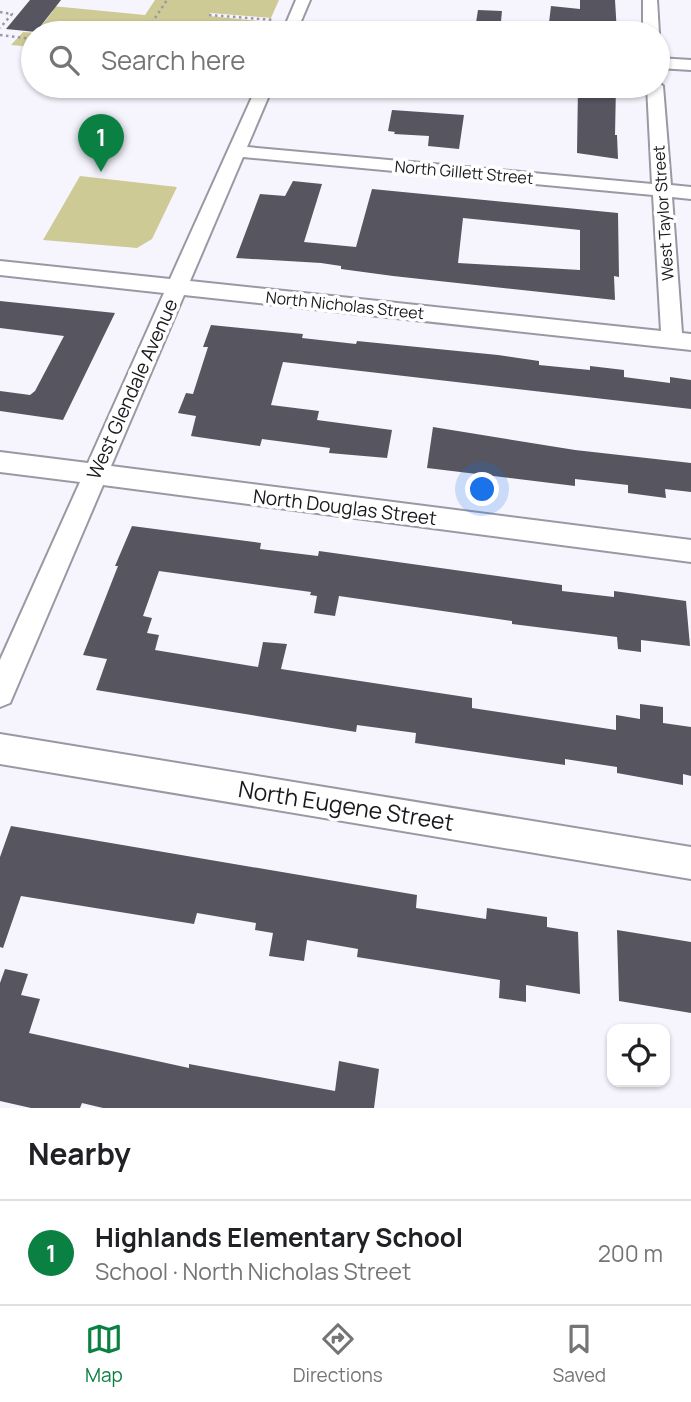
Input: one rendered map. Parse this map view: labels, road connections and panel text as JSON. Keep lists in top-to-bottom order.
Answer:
{
  "streets": {
    "street": [
      "North Gillett Street",
      "West Taylor Street",
      "North Nicholas Street",
      "West Glendale Avenue",
      "North Douglas Street",
      "North Eugene Street"
    ]
  },
  "crossings": [
    ["North Gillett Street", "West Taylor Street"],
    ["North Gillett Street", "West Glendale Avenue"],
    ["West Taylor Street", "North Nicholas Street"],
    ["North Nicholas Street", "West Glendale Avenue"],
    ["West Glendale Avenue", "North Douglas Street"]
  ],
  "page": {
    "search": "Search here",
    "pins": "1",
    "heading": "Nearby",
    "list": [
      {
        "mark": "1",
        "name": "Highlands Elementary School",
        "note": "School · North Nicholas Street",
        "value": "200 m"
      }
    ],
    "nav": ["Map", "Directions", "Saved"]
  }
}
